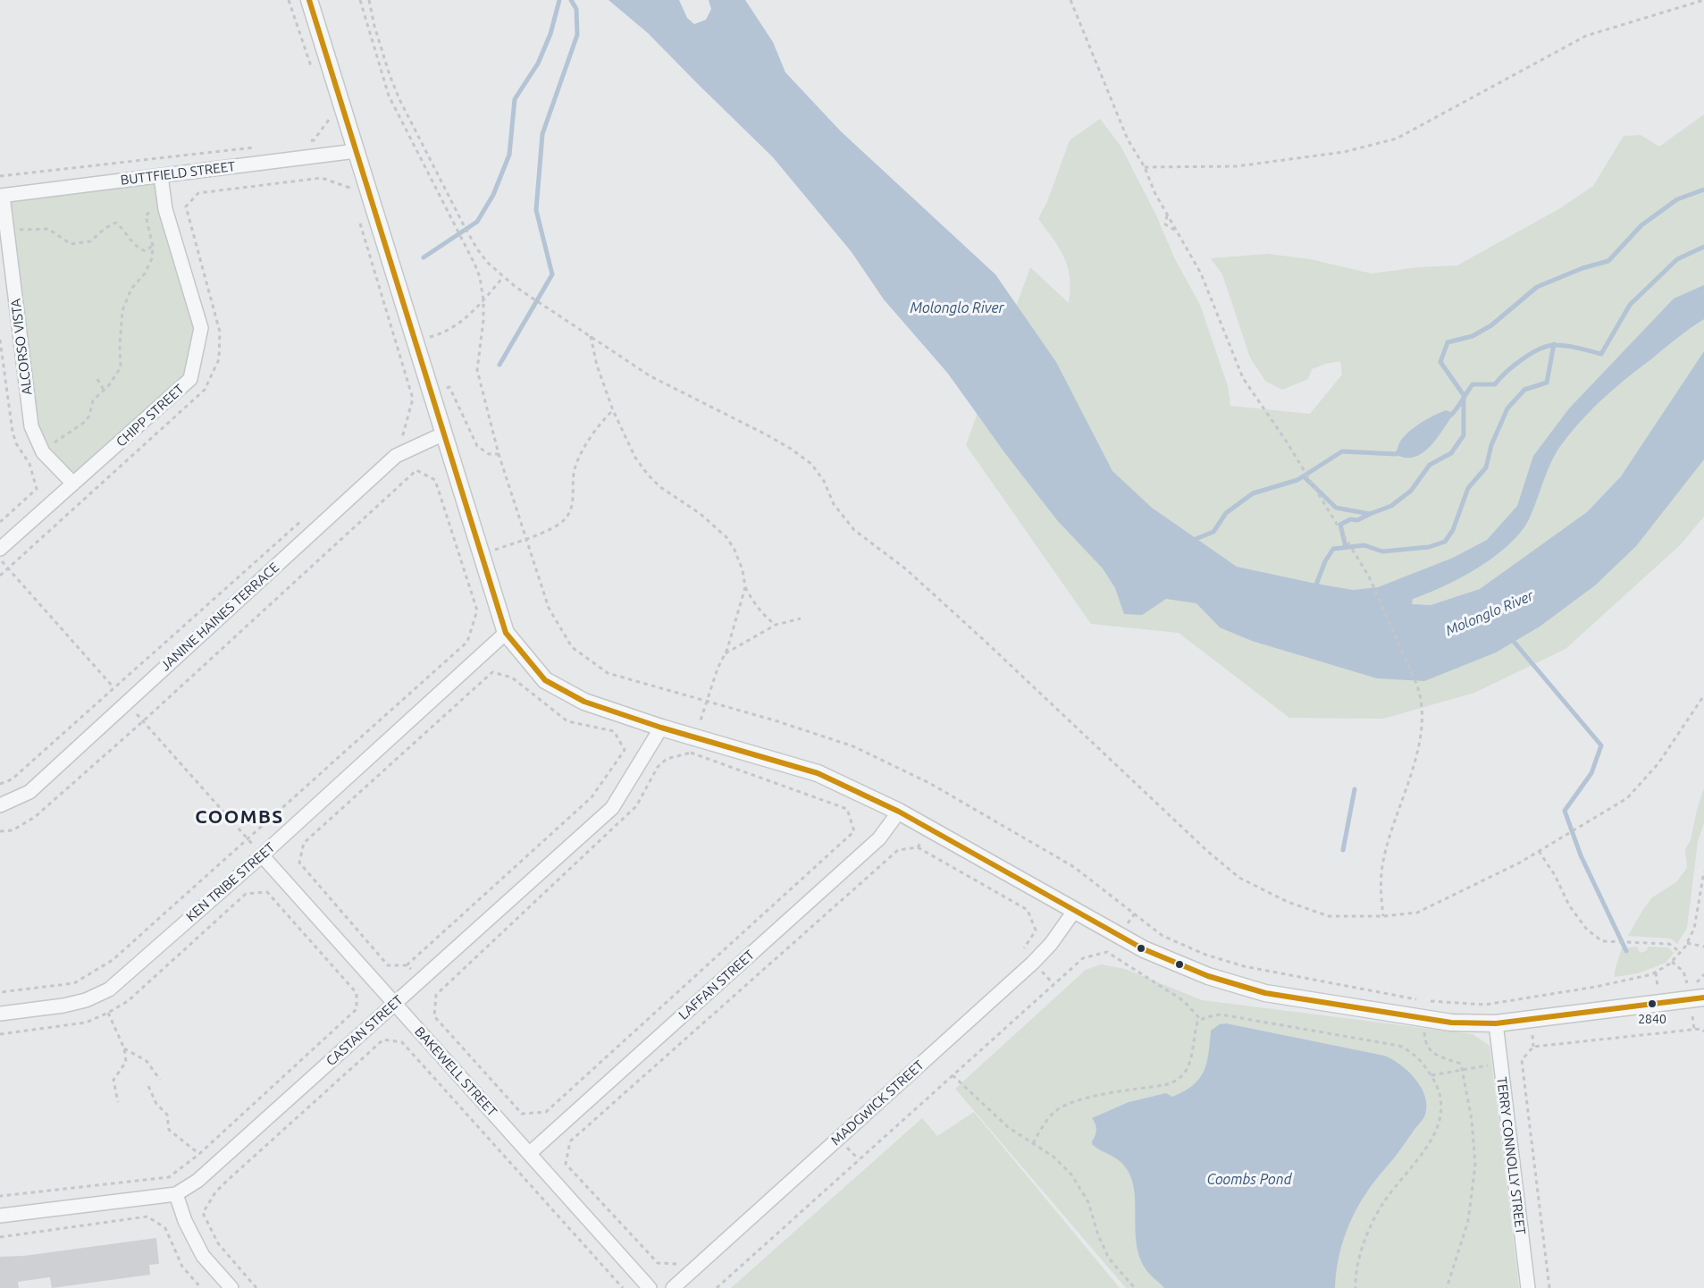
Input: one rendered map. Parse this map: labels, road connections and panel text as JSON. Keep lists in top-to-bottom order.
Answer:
{
  "streets": {
    "street": [
      "BUTTFIELD STREET",
      "ALCORSO VISTA",
      "CHIPP STREET",
      "JANINE HAINES TERRACE",
      "KEN TRIBE STREET",
      "LAFFAN STREET",
      "CASTAN STREET",
      "BAKEWELL STREET",
      "MADGWICK STREET",
      "TERRY CONNOLLY STREET"
    ]
  },
  "crossings": [
    ["BUTTFIELD STREET", "ALCORSO VISTA"],
    ["BUTTFIELD STREET", "CHIPP STREET"],
    ["ALCORSO VISTA", "CHIPP STREET"],
    ["KEN TRIBE STREET", "BAKEWELL STREET"],
    ["LAFFAN STREET", "BAKEWELL STREET"],
    ["CASTAN STREET", "BAKEWELL STREET"]
  ],
  "districts": ["COOMBS"],
  "water": ["Molonglo River", "Coombs Pond"],
  "places": ["2840"]
}
